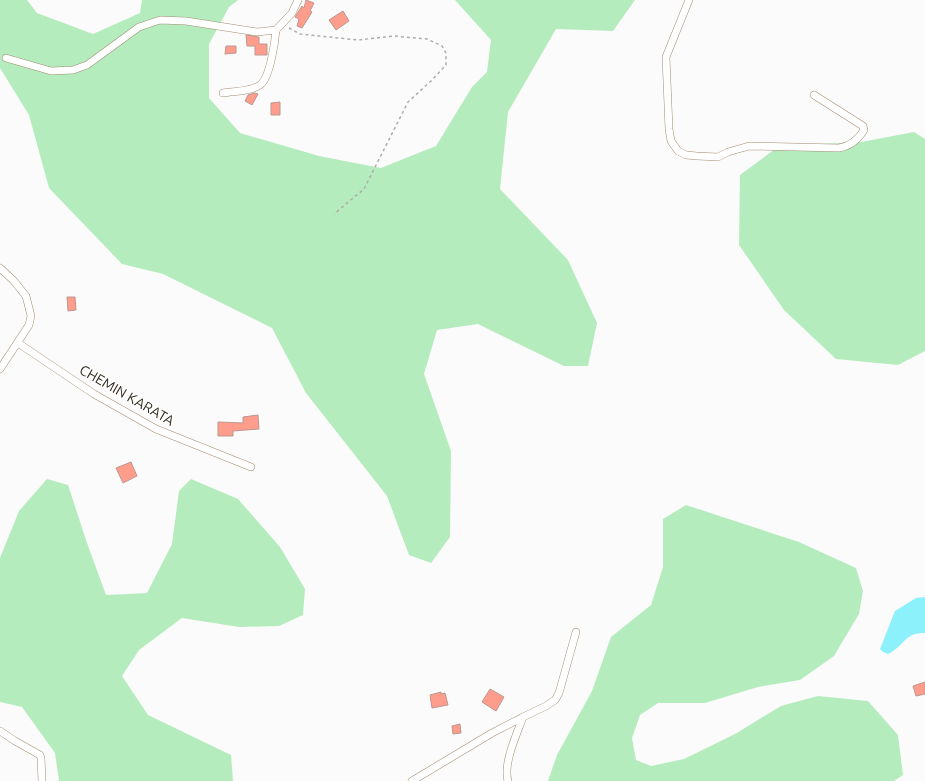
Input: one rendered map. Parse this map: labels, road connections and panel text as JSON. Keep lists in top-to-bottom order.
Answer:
{
  "streets": {
    "street": ["CHEMIN KARATA"]
  }
}
